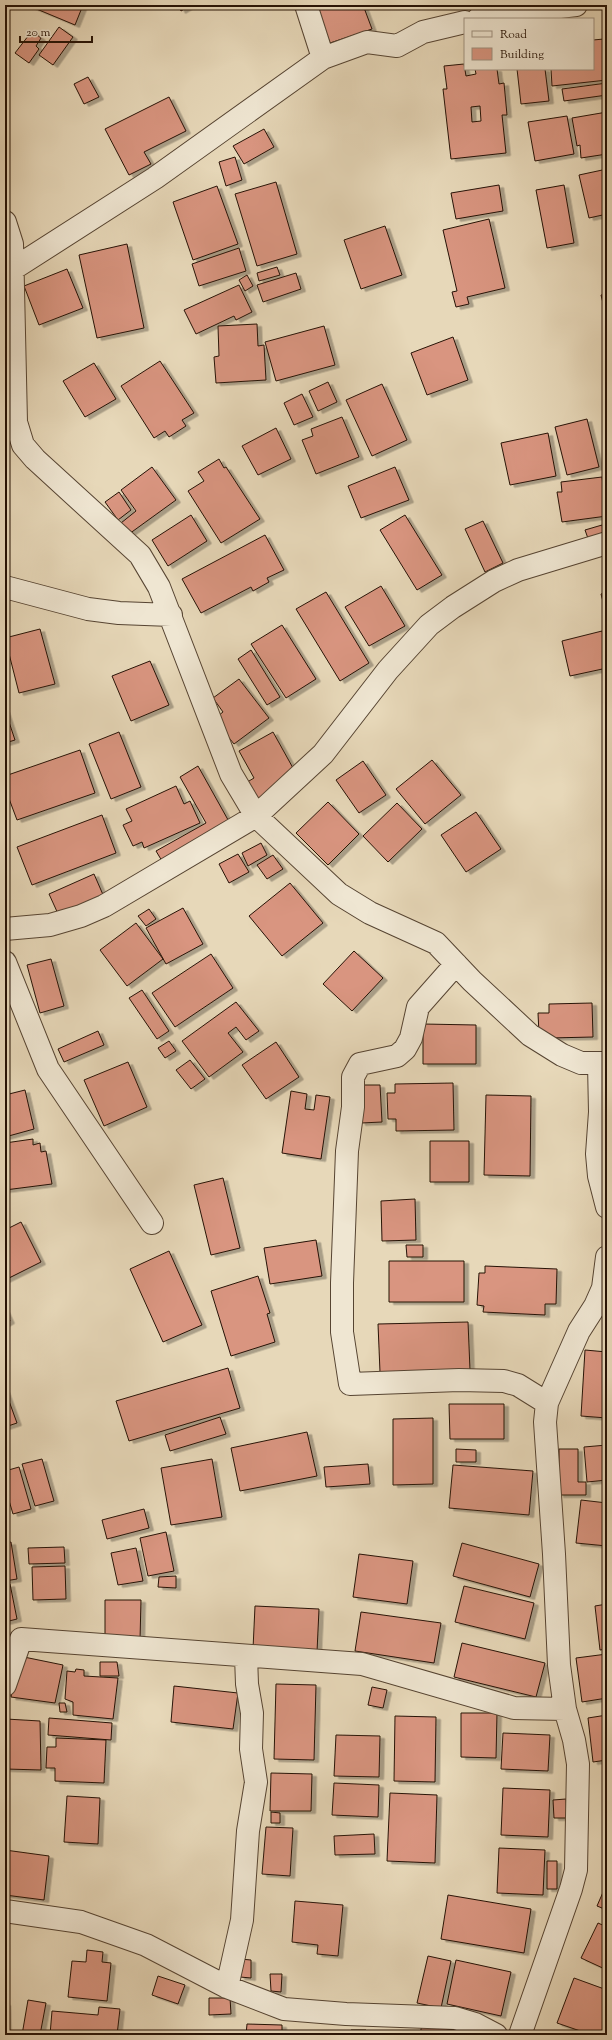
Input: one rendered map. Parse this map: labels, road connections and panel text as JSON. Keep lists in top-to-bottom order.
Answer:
{
  "legend": ["Road", "Building"],
  "scale_bar": "20 m"
}
